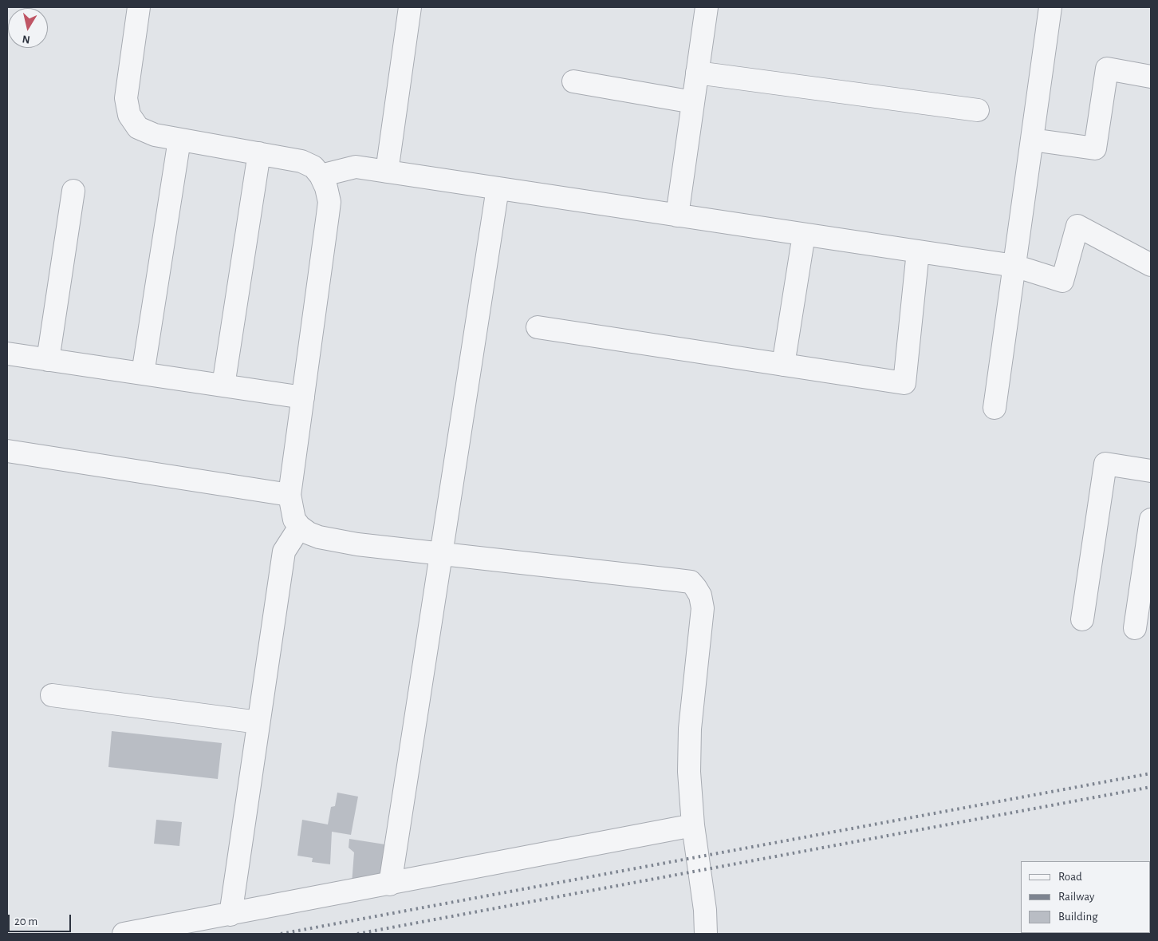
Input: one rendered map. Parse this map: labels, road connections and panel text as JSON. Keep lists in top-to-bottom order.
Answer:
{
  "legend": ["Road", "Railway", "Building"],
  "scale_bar": "20 m",
  "north": "bottom"
}
